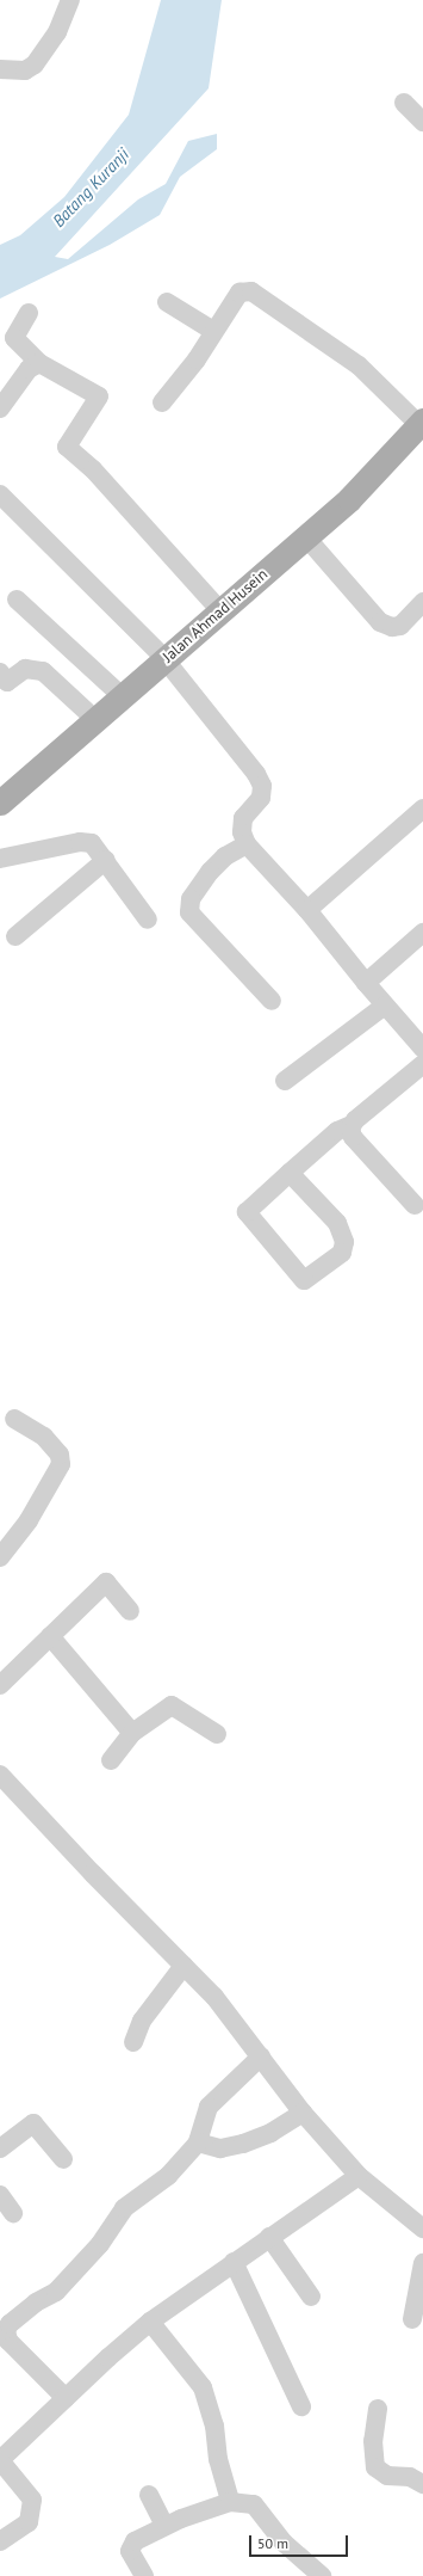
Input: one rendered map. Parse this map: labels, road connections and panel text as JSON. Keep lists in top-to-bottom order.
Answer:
{
  "streets": {
    "main road": ["Jalan Ahmad Husein"]
  },
  "water": ["Batang Kuranji"],
  "scale_bar": "50 m"
}
